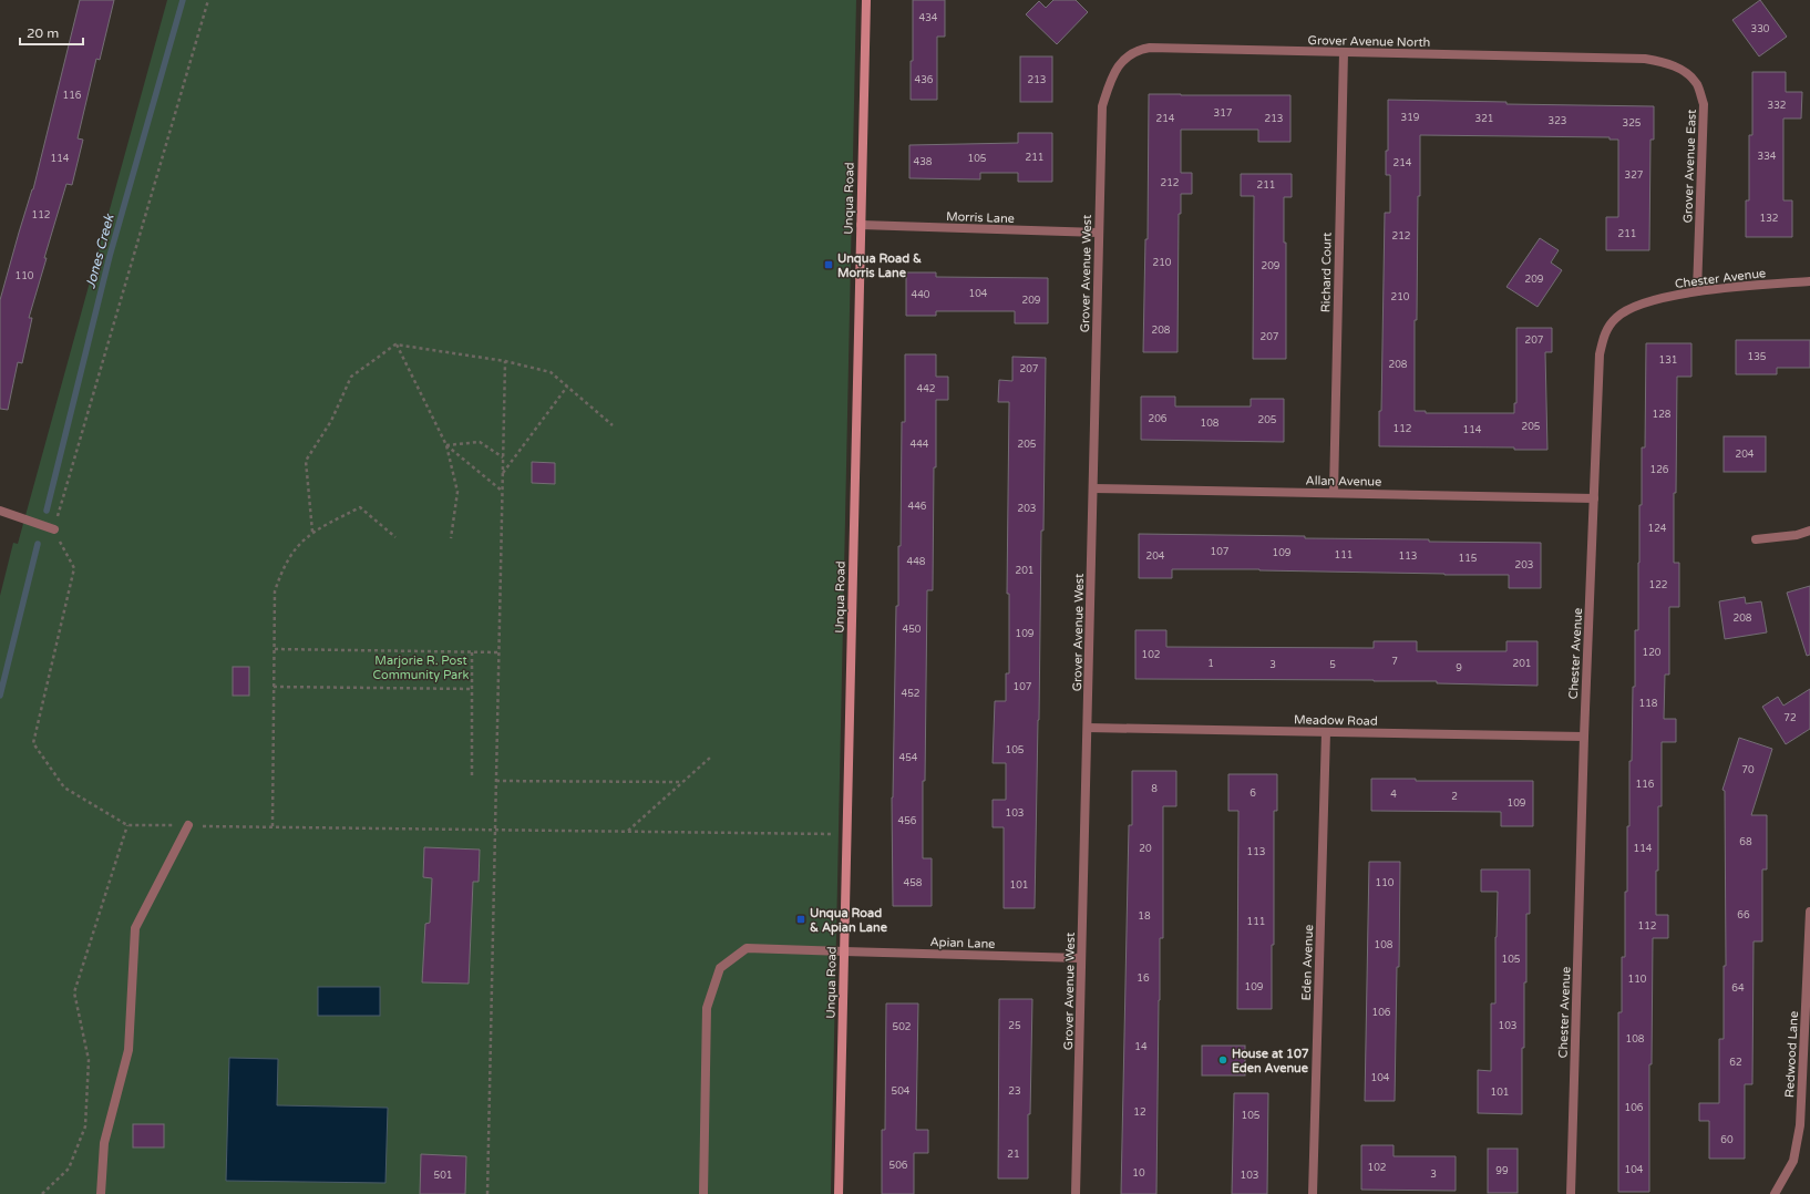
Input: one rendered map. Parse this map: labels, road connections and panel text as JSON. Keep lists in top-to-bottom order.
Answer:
{
  "streets": {
    "street": [
      "Grover Avenue North",
      "Grover Avenue East",
      "Unqua Road",
      "Morris Lane",
      "Richard Court",
      "Grover Avenue West",
      "Chester Avenue",
      "Allan Avenue",
      "Meadow Road",
      "Apian Lane",
      "Eden Avenue",
      "Redwood Lane"
    ]
  },
  "crossings": [
    ["Grover Avenue North", "Grover Avenue East"],
    ["Grover Avenue North", "Richard Court"],
    ["Grover Avenue North", "Grover Avenue West"],
    ["Grover Avenue East", "Chester Avenue"],
    ["Unqua Road", "Morris Lane"],
    ["Unqua Road", "Apian Lane"],
    ["Morris Lane", "Grover Avenue West"],
    ["Richard Court", "Allan Avenue"],
    ["Grover Avenue West", "Allan Avenue"],
    ["Grover Avenue West", "Meadow Road"],
    ["Grover Avenue West", "Apian Lane"],
    ["Chester Avenue", "Allan Avenue"],
    ["Chester Avenue", "Meadow Road"],
    ["Meadow Road", "Eden Avenue"]
  ],
  "water": ["Jones Creek"],
  "parks": ["Marjorie R. Post Community Park"],
  "places": {
    "transit": ["Unqua Road & Morris Lane", "Unqua Road & Apian Lane"],
    "other": ["House at 107 Eden Avenue"]
  },
  "house_numbers": [
    "434",
    "330",
    "436",
    "213",
    "116",
    "332",
    "317",
    "319",
    "214",
    "213",
    "321",
    "323",
    "325",
    "334",
    "211",
    "114",
    "105",
    "438",
    "214",
    "327",
    "212",
    "211",
    "112",
    "132",
    "211",
    "212",
    "210",
    "209",
    "110",
    "209",
    "104",
    "440",
    "210",
    "209",
    "208",
    "207",
    "207",
    "135",
    "131",
    "208",
    "207",
    "442",
    "128",
    "206",
    "205",
    "108",
    "205",
    "112",
    "114",
    "444",
    "205",
    "204",
    "126",
    "446",
    "203",
    "124",
    "107",
    "109",
    "111",
    "204",
    "113",
    "115",
    "448",
    "203",
    "201",
    "122",
    "208",
    "450",
    "109",
    "120",
    "102",
    "7",
    "1",
    "201",
    "3",
    "5",
    "9",
    "107",
    "452",
    "118",
    "72",
    "105",
    "454",
    "70",
    "116",
    "8",
    "6",
    "4",
    "2",
    "109",
    "103",
    "456",
    "68",
    "20",
    "114",
    "113",
    "458",
    "110",
    "101",
    "66",
    "18",
    "111",
    "112",
    "108",
    "105",
    "16",
    "110",
    "109",
    "64",
    "106",
    "25",
    "103",
    "502",
    "108",
    "14",
    "62",
    "104",
    "504",
    "23",
    "101",
    "106",
    "12",
    "105",
    "60",
    "21",
    "506",
    "102",
    "104",
    "99",
    "10",
    "3",
    "501",
    "103"
  ],
  "scale_bar": "20 m"
}
